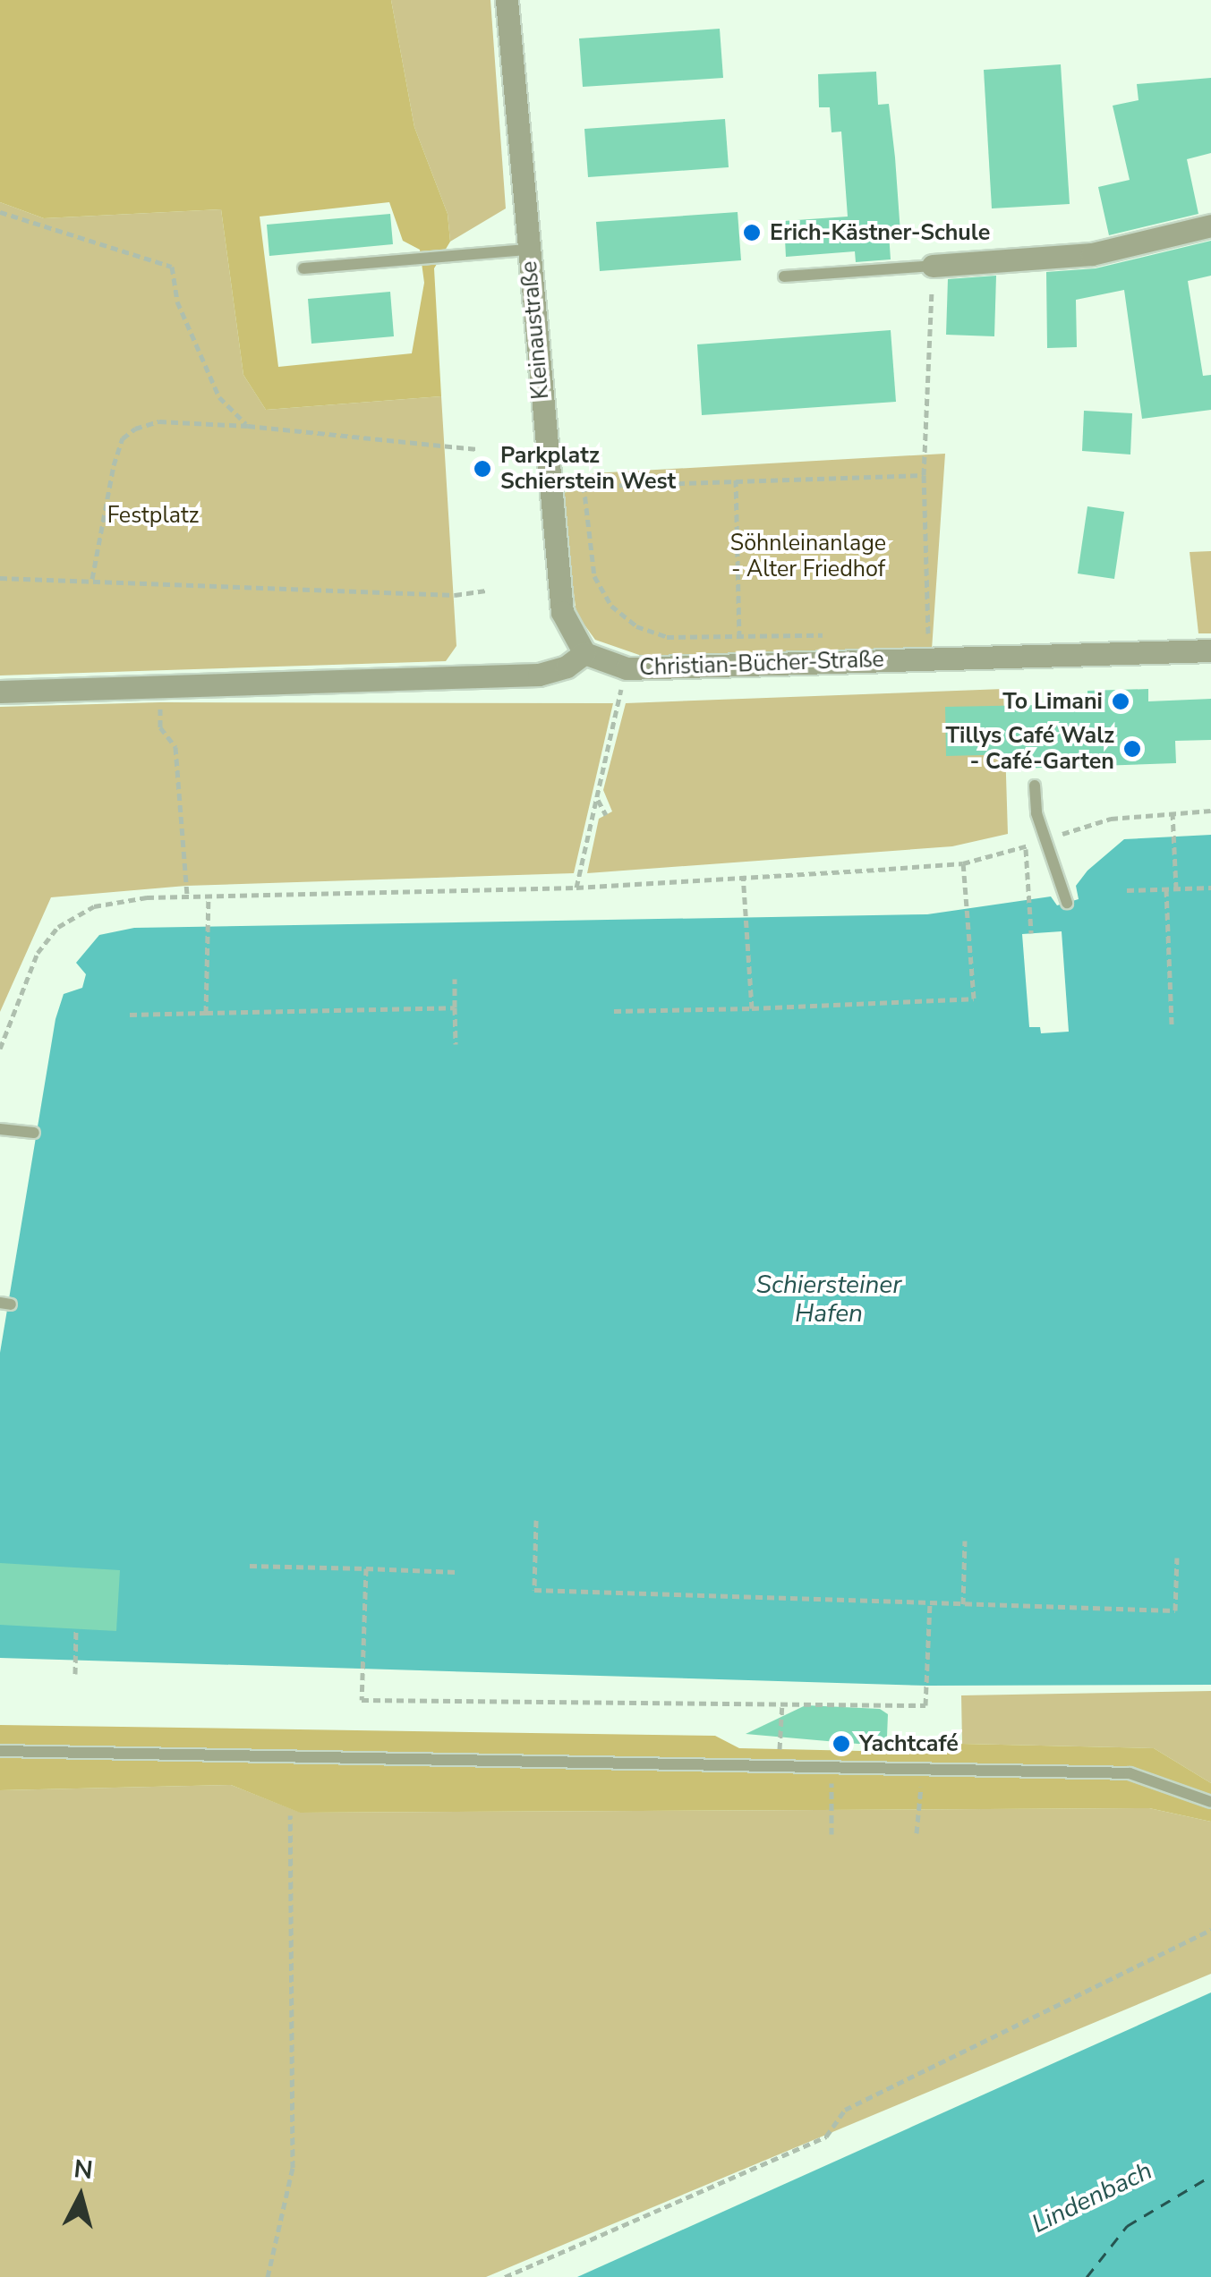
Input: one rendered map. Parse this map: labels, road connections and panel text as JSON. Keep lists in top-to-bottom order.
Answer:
{
  "streets": {
    "street": ["Kleinaustraße", "Christian-Bücher-Straße"]
  },
  "crossings": [
    ["Kleinaustraße", "Christian-Bücher-Straße"]
  ],
  "water": ["Schiersteiner Hafen", "Lindenbach"],
  "parks": ["Festplatz", "Söhnleinanlage - Alter Friedhof"],
  "places": [
    "Erich-Kästner-Schule",
    "Parkplatz Schierstein West",
    "To Limani",
    "Tillys Café Walz - Café-Garten",
    "Yachtcafé"
  ],
  "north": "top"
}
